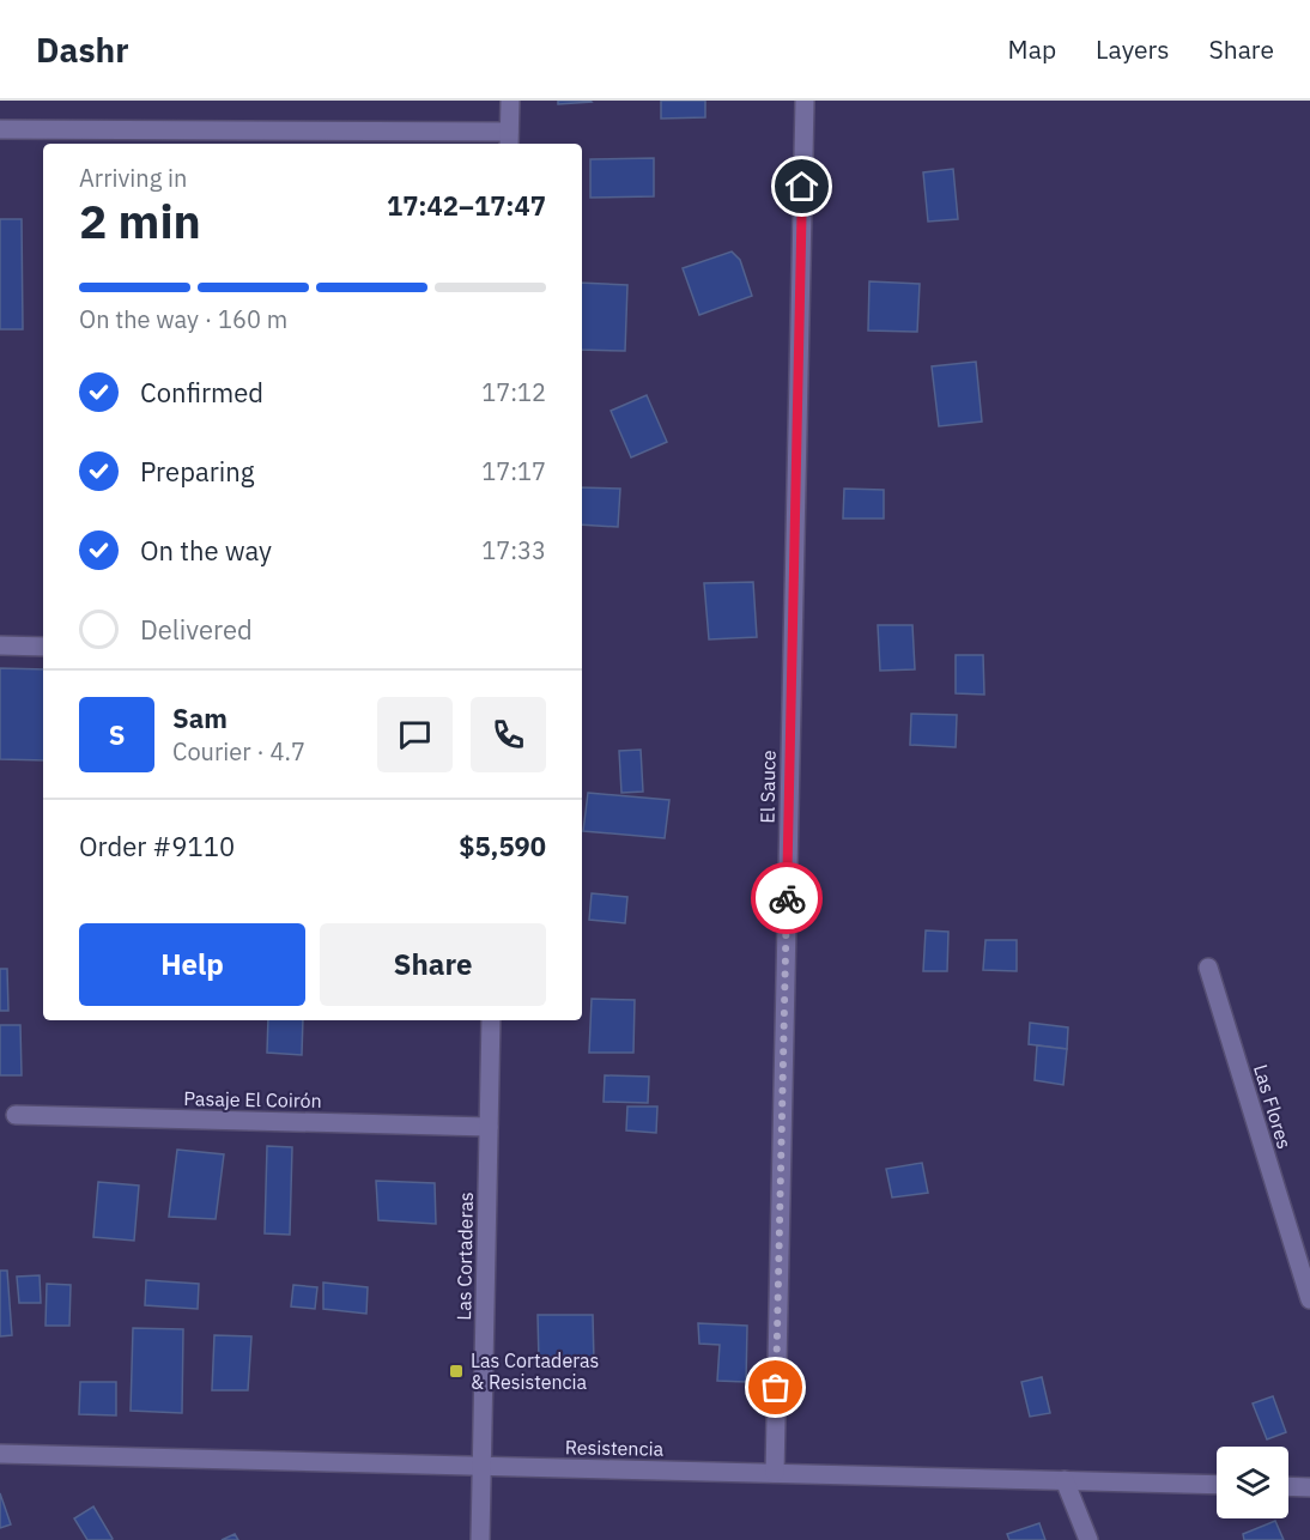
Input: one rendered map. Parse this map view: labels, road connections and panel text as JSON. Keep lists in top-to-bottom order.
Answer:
{
  "streets": {
    "street": [
      "El Sauce",
      "Pasaje El Coirón",
      "Las Flores",
      "Las Cortaderas",
      "Resistencia"
    ]
  },
  "crossings": [
    ["El Sauce", "Resistencia"],
    ["Pasaje El Coirón", "Las Cortaderas"],
    ["Las Cortaderas", "Resistencia"]
  ],
  "places": {
    "transit": ["Las Cortaderas & Resistencia"]
  },
  "page": {
    "header": "Dashr",
    "nav": ["Map", "Layers", "Share"],
    "heading": ["2 min", "Arriving in", "17:42–17:47"],
    "panel": [
      "Sam",
      "Courier · 4.7",
      "Order #9110",
      "$5,590"
    ],
    "bar": "On the way · 160 m",
    "list": [
      ["Confirmed", "17:12"],
      ["Preparing", "17:17"],
      ["On the way", "17:33"],
      "Delivered"
    ],
    "round": "S",
    "buttons": ["Help", "Share"]
  }
}
